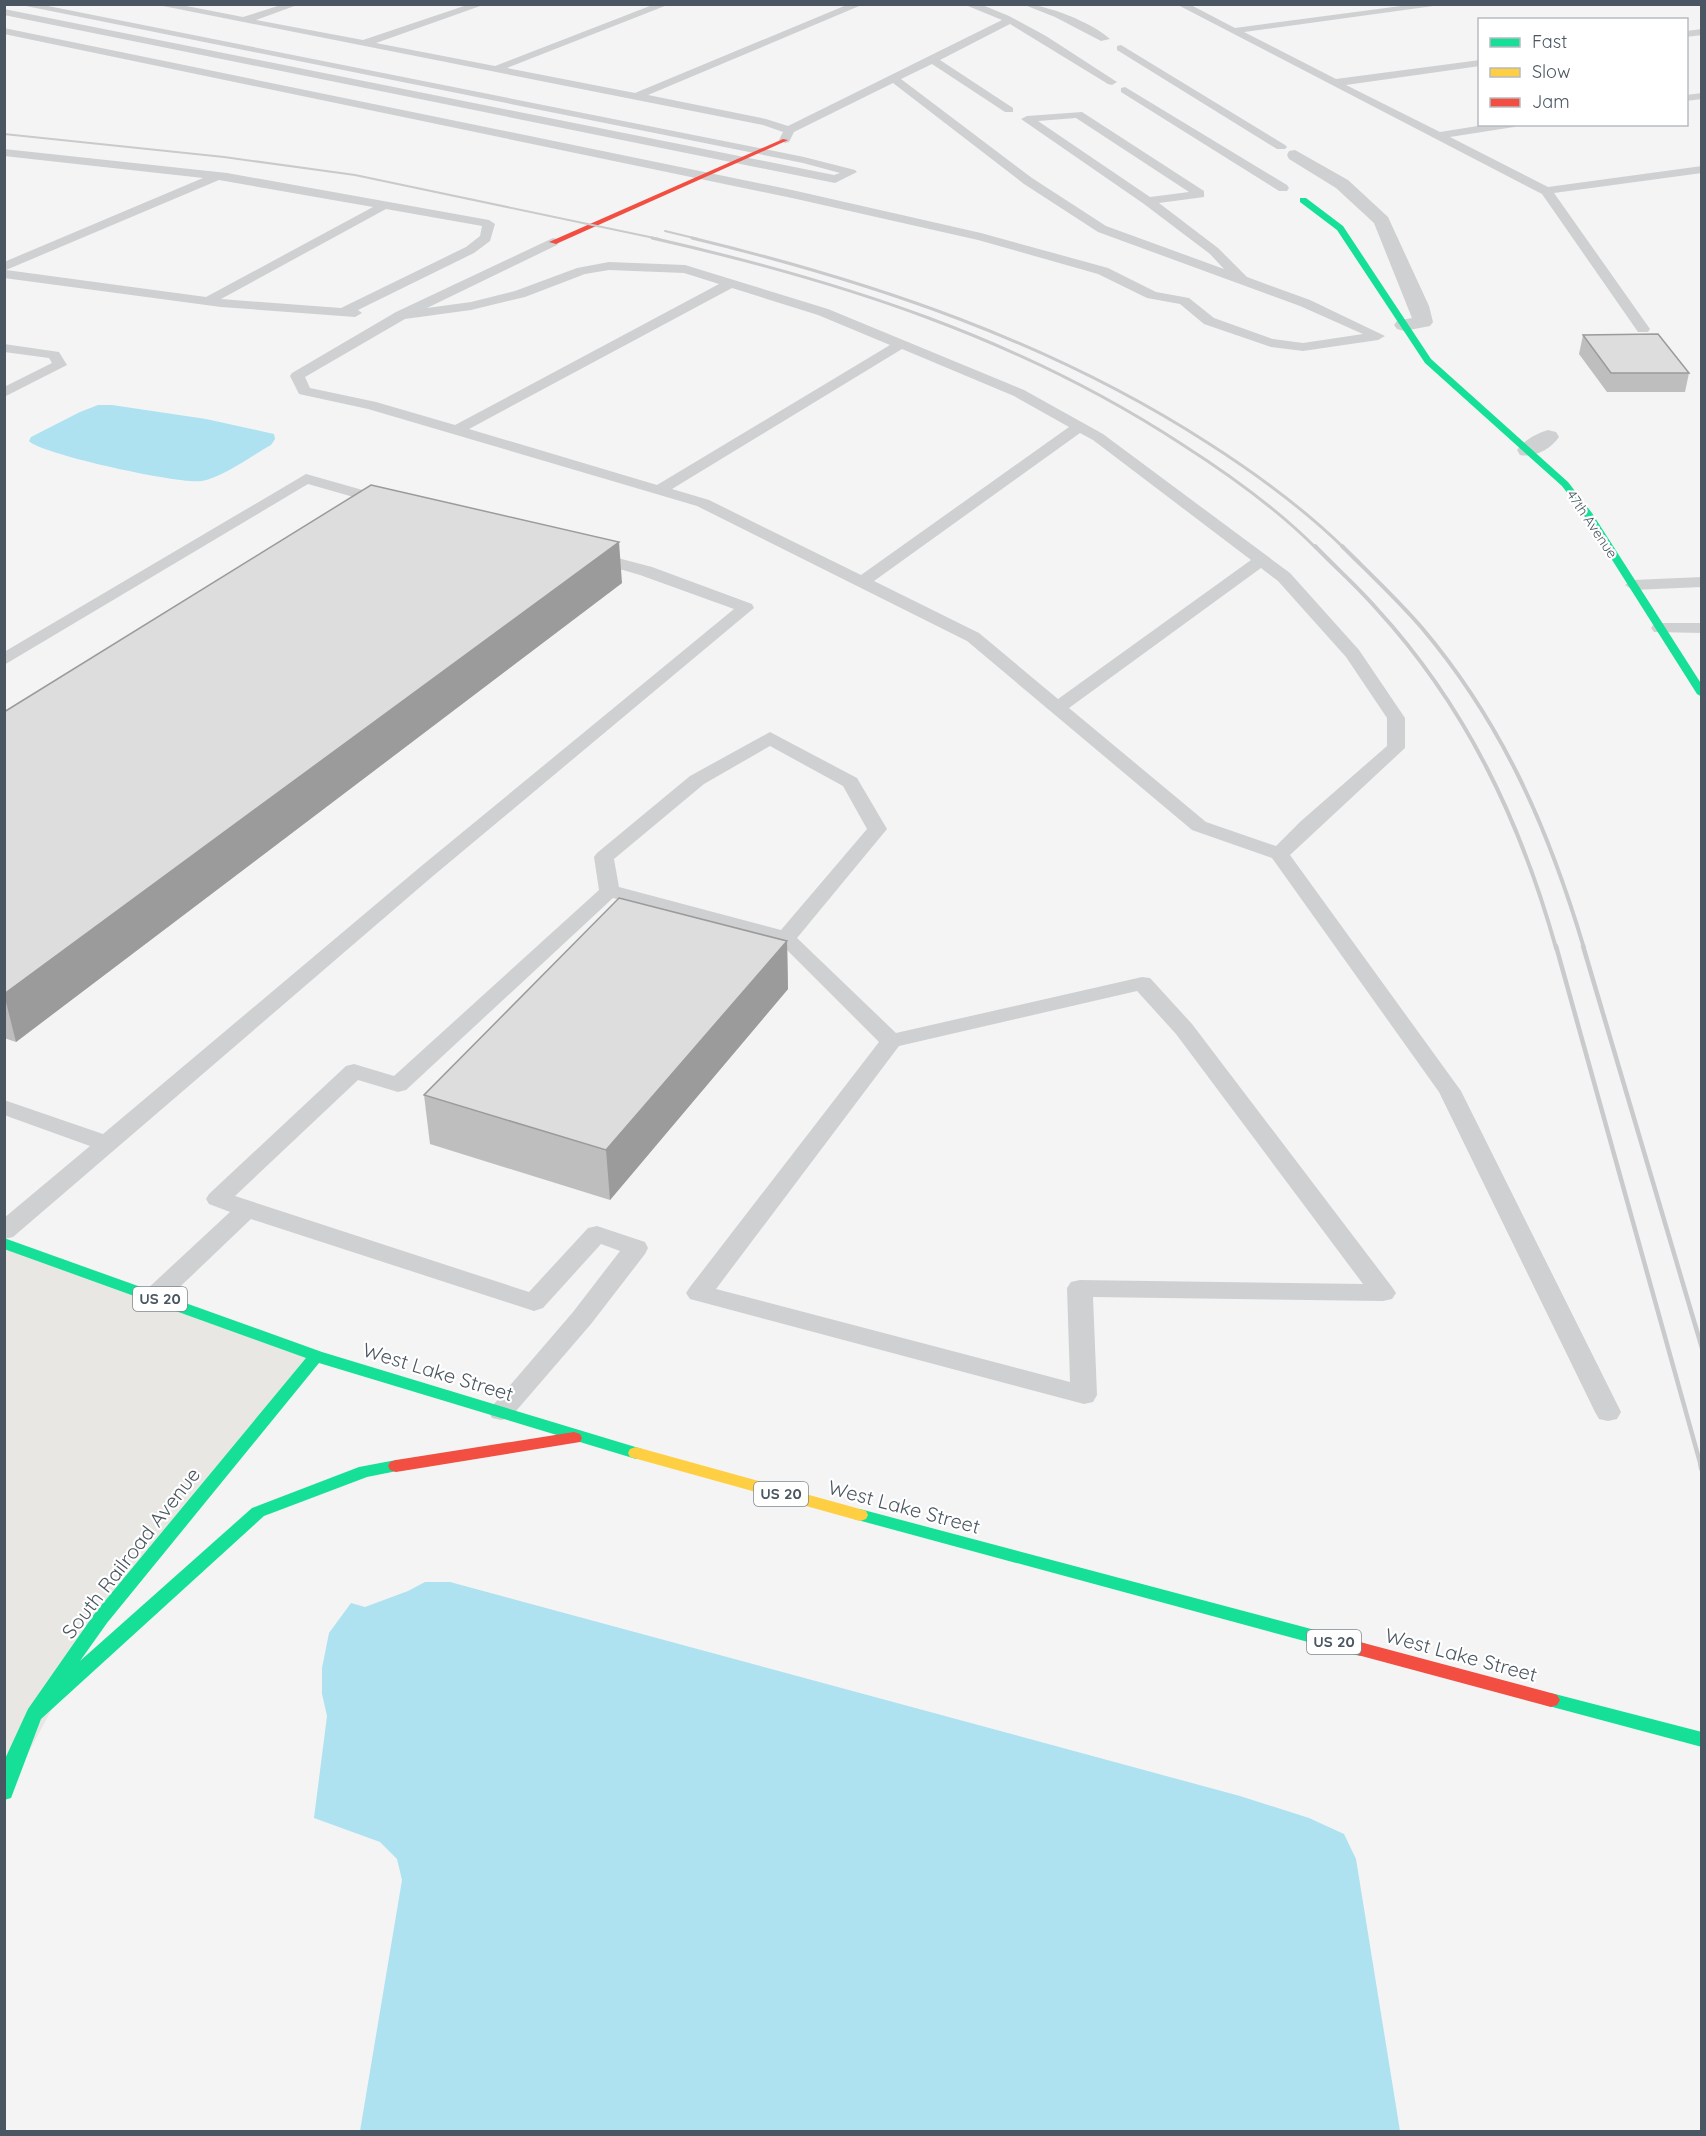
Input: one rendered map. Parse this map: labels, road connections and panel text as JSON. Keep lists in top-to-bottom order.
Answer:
{
  "streets": {
    "street": [
      "47th Avenue",
      "US 20",
      "West Lake Street",
      "South Railroad Avenue"
    ]
  },
  "crossings": [
    ["West Lake Street", "South Railroad Avenue"]
  ],
  "legend": ["Fast", "Slow", "Jam"]
}
